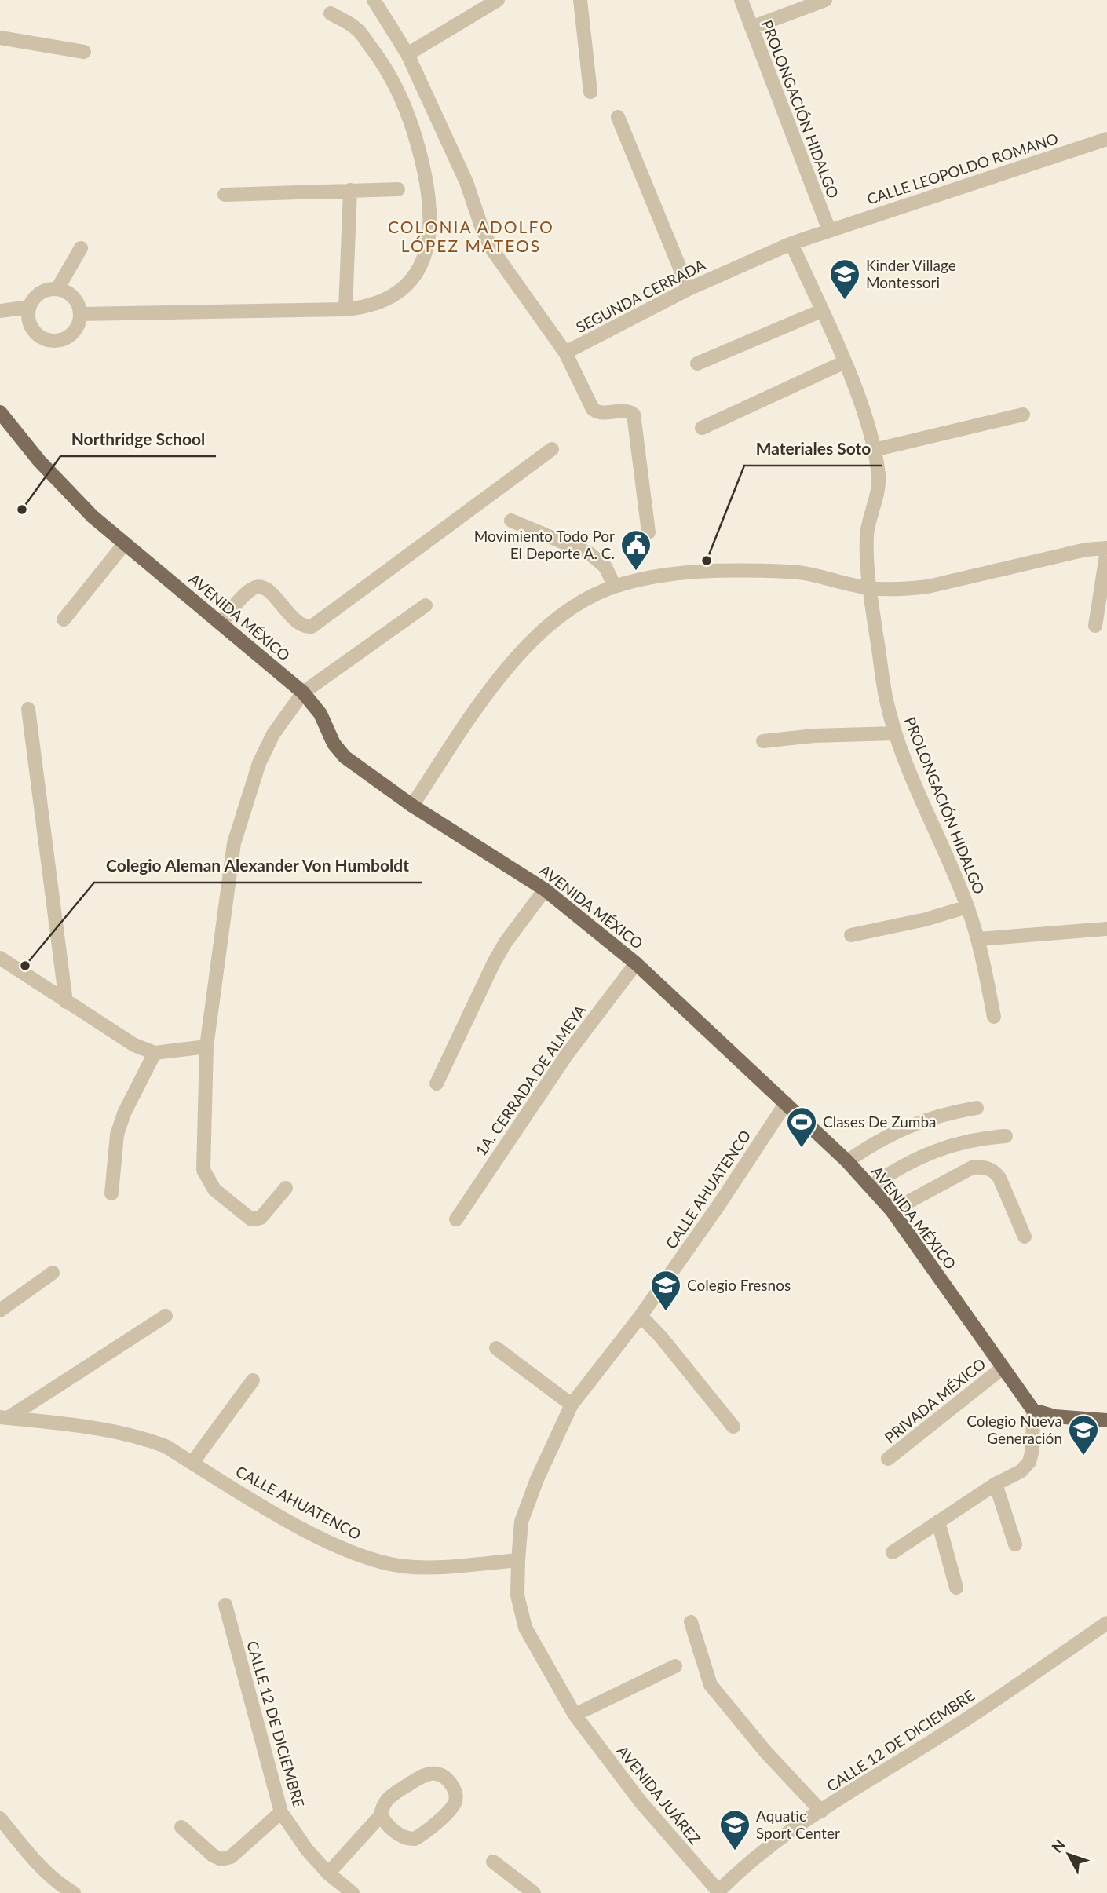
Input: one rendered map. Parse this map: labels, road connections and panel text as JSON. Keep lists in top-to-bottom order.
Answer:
{
  "streets": {
    "main road": ["AVENIDA MÉXICO"],
    "street": [
      "PROLONGACIÓN HIDALGO",
      "CALLE LEOPOLDO ROMANO",
      "SEGUNDA CERRADA",
      "1A. CERRADA DE ALMEYA",
      "CALLE AHUATENCO",
      "PRIVADA MÉXICO",
      "CALLE 12 DE DICIEMBRE",
      "AVENIDA JUÁREZ"
    ]
  },
  "crossings": [
    ["PROLONGACIÓN HIDALGO", "CALLE LEOPOLDO ROMANO"],
    ["PROLONGACIÓN HIDALGO", "SEGUNDA CERRADA"],
    ["CALLE LEOPOLDO ROMANO", "SEGUNDA CERRADA"],
    ["AVENIDA MÉXICO", "1A. CERRADA DE ALMEYA"],
    ["AVENIDA MÉXICO", "CALLE AHUATENCO"],
    ["AVENIDA MÉXICO", "PRIVADA MÉXICO"],
    ["CALLE AHUATENCO", "AVENIDA JUÁREZ"],
    ["CALLE 12 DE DICIEMBRE", "AVENIDA JUÁREZ"]
  ],
  "districts": ["COLONIA ADOLFO LÓPEZ MATEOS"],
  "places": {
    "school or university": [
      "Kinder Village Montessori",
      "Colegio Fresnos",
      "Colegio Nueva Generación",
      "Aquatic Sport Center"
    ],
    "other": ["Northridge School", "Materiales Soto", "Colegio Aleman Alexander Von Humboldt"],
    "public building": ["Movimiento Todo Por El Deporte A. C."],
    "sports": ["Clases De Zumba"]
  },
  "north": "top left"
}
